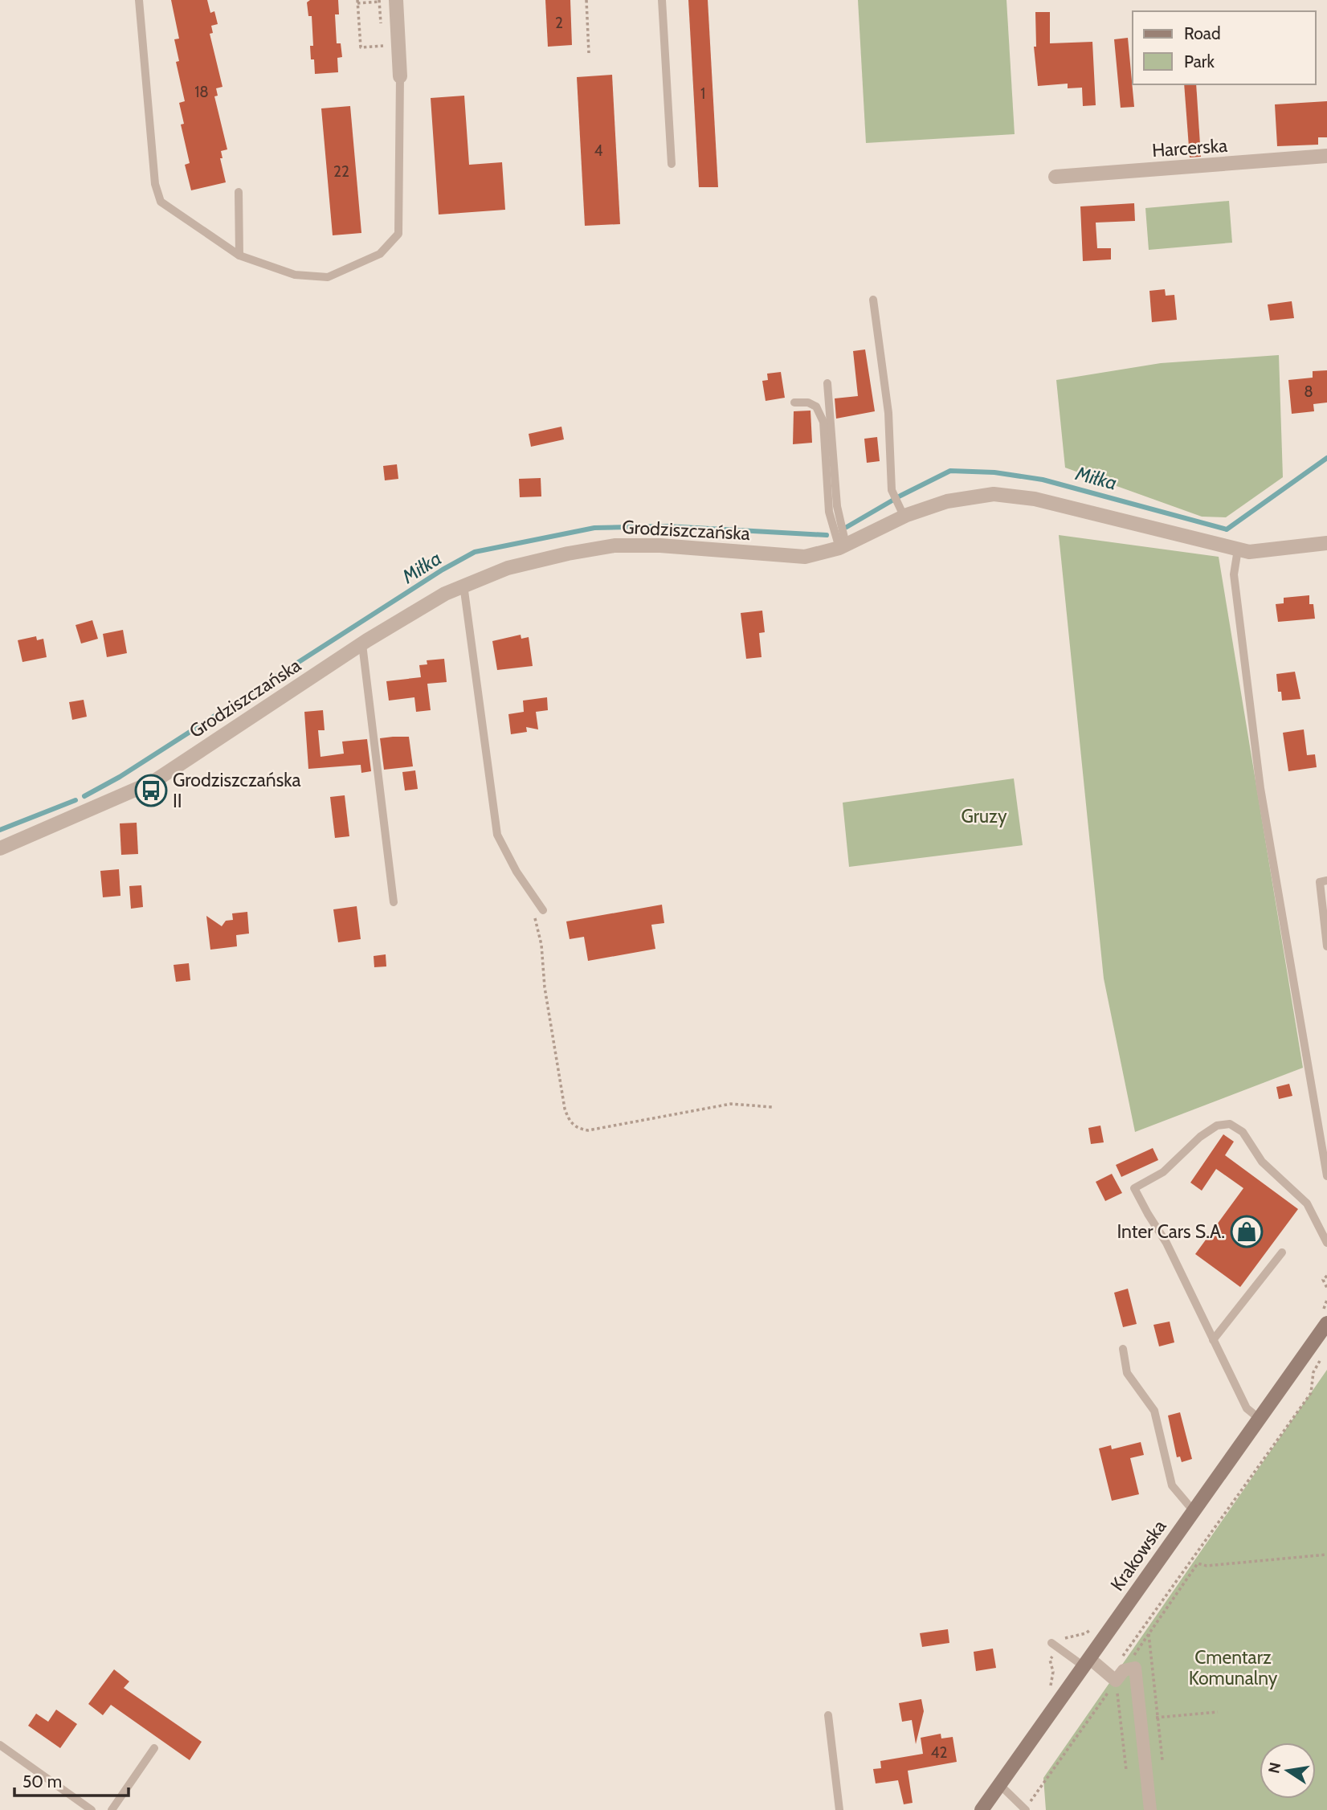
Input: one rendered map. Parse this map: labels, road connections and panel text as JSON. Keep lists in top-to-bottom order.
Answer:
{
  "streets": {
    "main road": ["Krakowska"],
    "street": ["Harcerska", "Grodziszczańska"]
  },
  "water": ["Miłka"],
  "parks": ["Gruzy", "Cmentarz Komunalny"],
  "places": {
    "bus stop": ["Grodziszczańska II"],
    "shop": ["Inter Cars S.A."]
  },
  "house_numbers": [
    "2",
    "18",
    "1",
    "4",
    "22",
    "8",
    "42"
  ],
  "legend": ["Road", "Park"],
  "scale_bar": "50 m",
  "north": "left"
}
